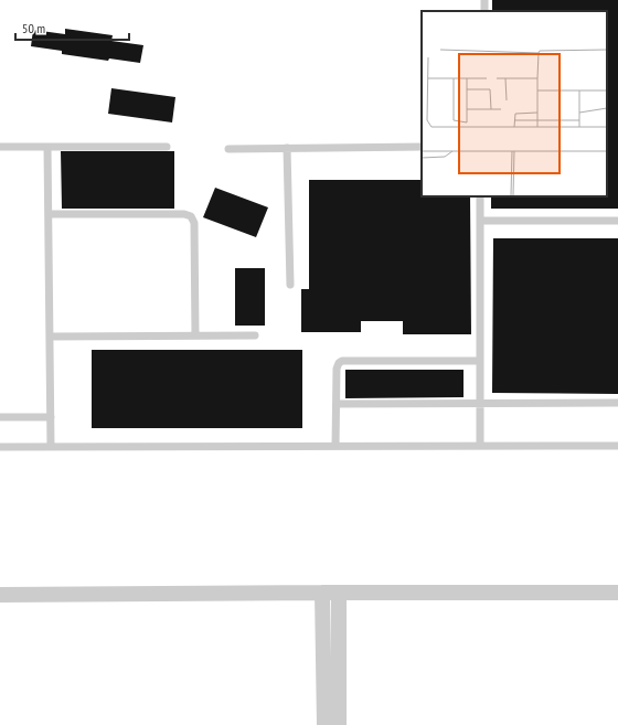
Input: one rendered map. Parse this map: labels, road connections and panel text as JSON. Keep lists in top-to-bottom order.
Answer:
{
  "scale_bar": "50 m"
}
